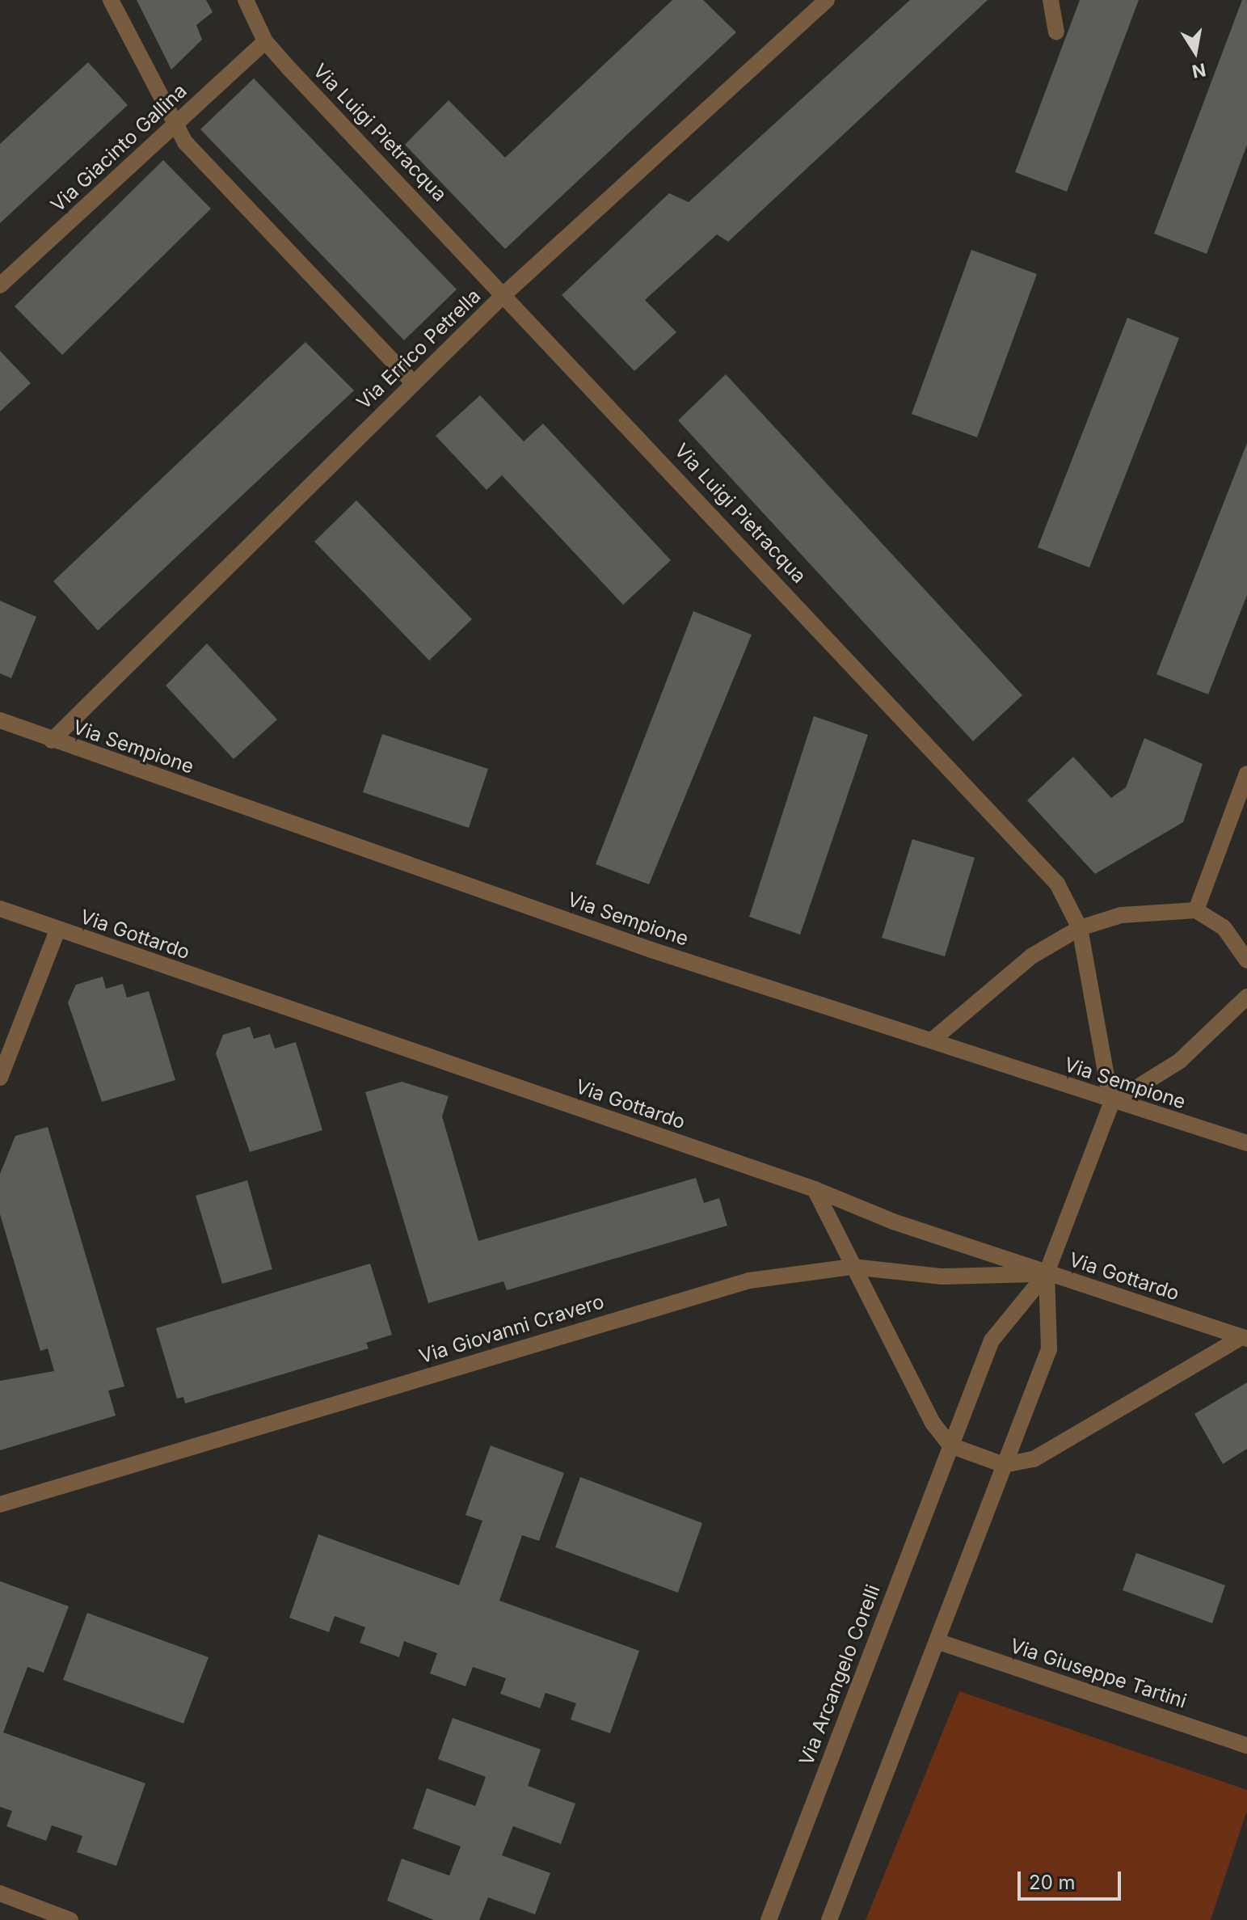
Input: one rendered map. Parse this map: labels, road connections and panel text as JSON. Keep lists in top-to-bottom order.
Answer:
{
  "streets": {
    "street": [
      "Via Luigi Pietracqua",
      "Via Giacinto Gallina",
      "Via Errico Petrella",
      "Via Sempione",
      "Via Gottardo",
      "Via Giovanni Cravero",
      "Via Giuseppe Tartini",
      "Via Arcangelo Corelli"
    ]
  },
  "crossings": [
    ["Via Luigi Pietracqua", "Via Giacinto Gallina"],
    ["Via Luigi Pietracqua", "Via Errico Petrella"],
    ["Via Luigi Pietracqua", "Via Sempione"],
    ["Via Luigi Pietracqua", "Via Arcangelo Corelli"],
    ["Via Errico Petrella", "Via Sempione"],
    ["Via Sempione", "Via Arcangelo Corelli"],
    ["Via Gottardo", "Via Giovanni Cravero"],
    ["Via Gottardo", "Via Arcangelo Corelli"],
    ["Via Giovanni Cravero", "Via Arcangelo Corelli"],
    ["Via Giuseppe Tartini", "Via Arcangelo Corelli"]
  ],
  "scale_bar": "20 m",
  "north": "bottom"
}
